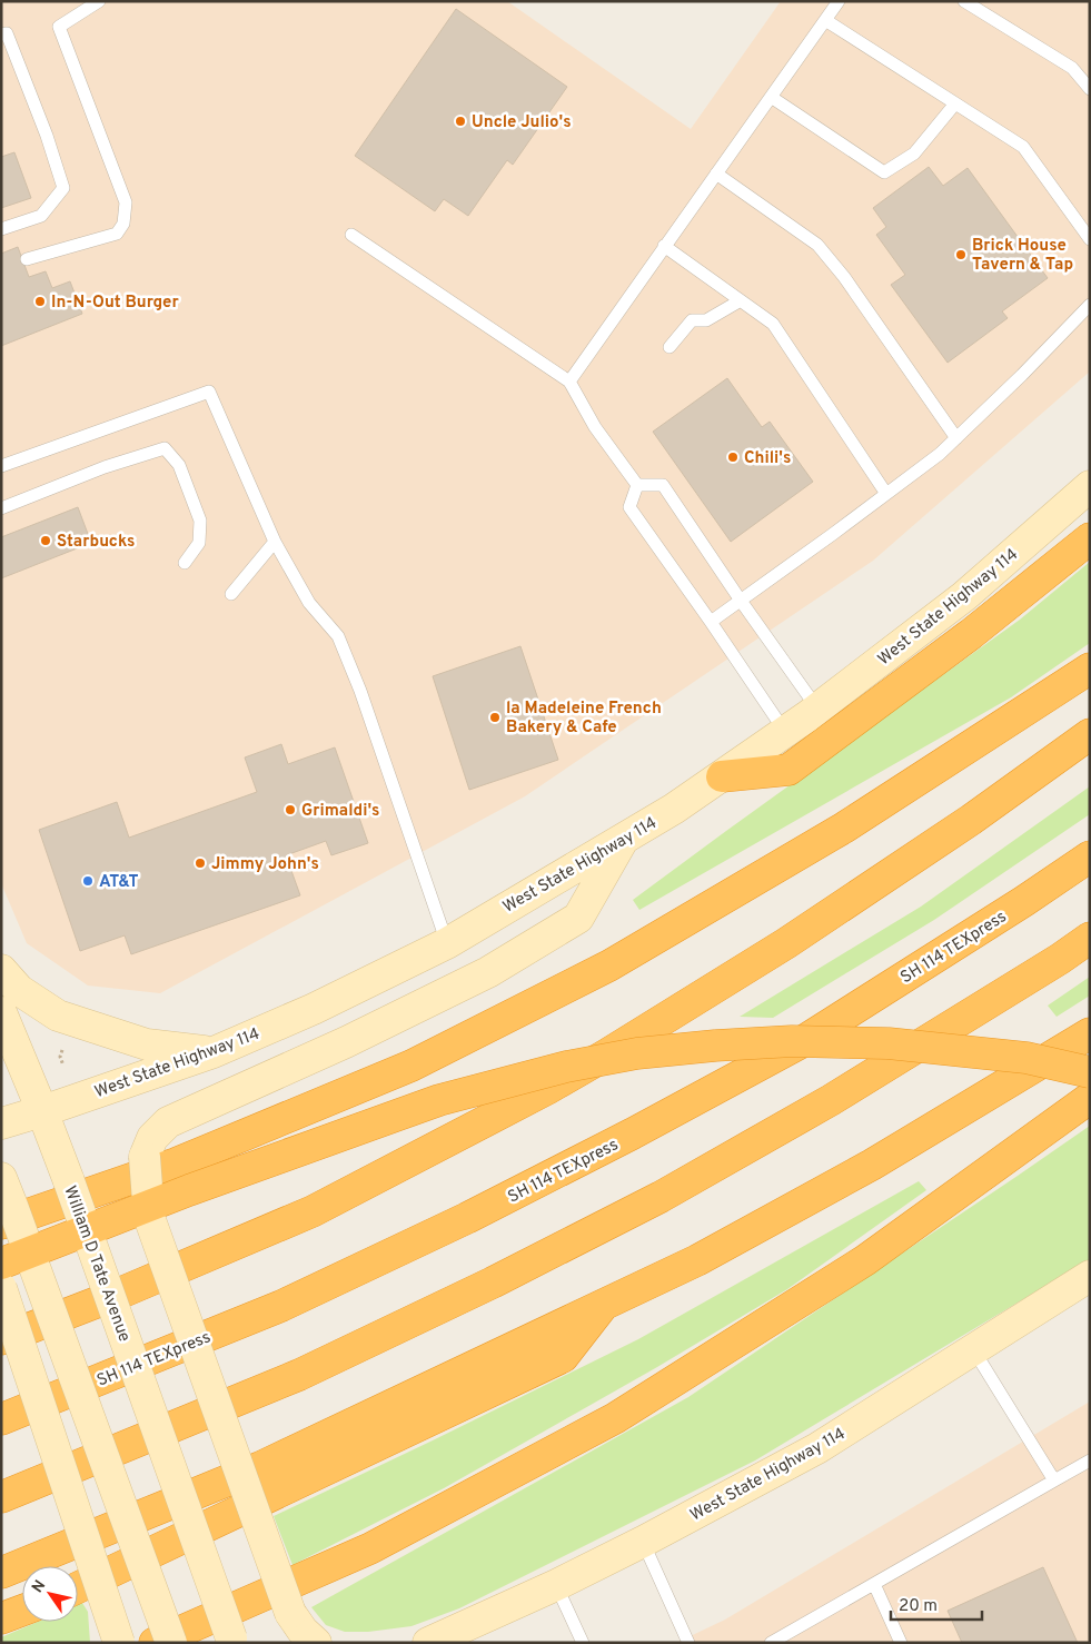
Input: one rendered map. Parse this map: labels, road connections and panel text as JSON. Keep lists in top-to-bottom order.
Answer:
{
  "streets": {
    "highway": ["SH 114 TEXpress"],
    "main road": ["West State Highway 114", "William D Tate Avenue"]
  },
  "crossings": [
    ["West State Highway 114", "William D Tate Avenue"]
  ],
  "places": [
    "Uncle Julio's",
    "Brick House Tavern & Tap",
    "In-N-Out Burger",
    "Chili's",
    "Starbucks",
    "la Madeleine French Bakery & Cafe",
    "Grimaldi's",
    "Jimmy John's",
    "AT&T"
  ],
  "scale_bar": "20 m",
  "north": "top left"
}
